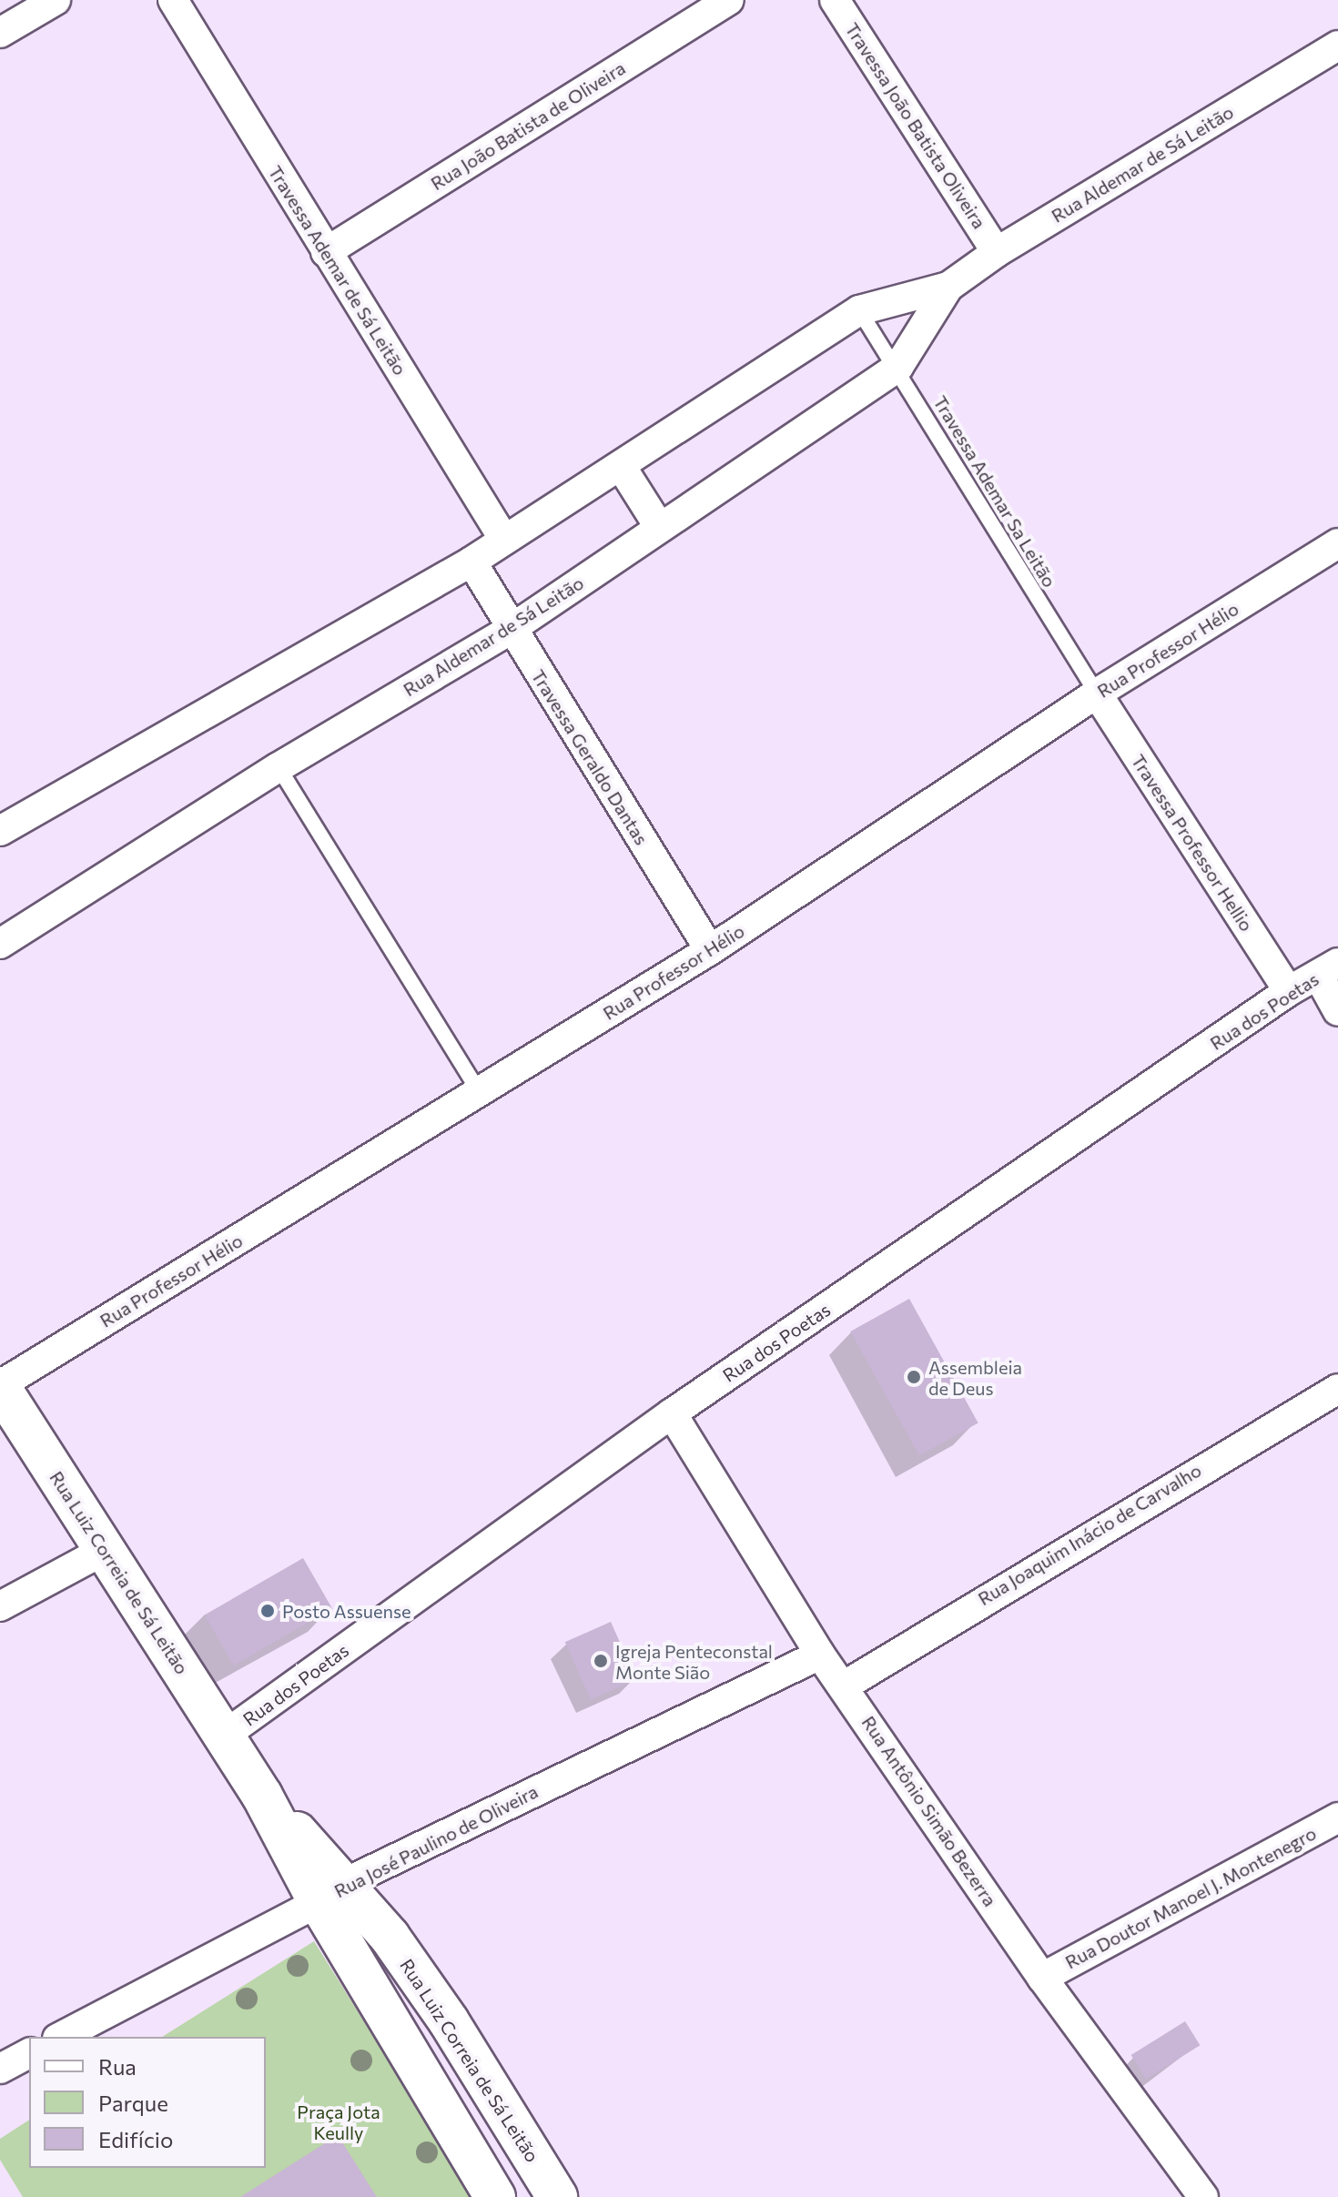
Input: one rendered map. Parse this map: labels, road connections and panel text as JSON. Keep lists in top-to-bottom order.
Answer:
{
  "streets": {
    "main road": ["Rua Luiz Correia de Sá Leitão"],
    "street": [
      "Rua João Batista de Oliveira",
      "Travessa João Batista Oliveira",
      "Rua Aldemar de Sá Leitão",
      "Travessa Ademar de Sá Leitão",
      "Rua Professor Hélio",
      "Travessa Geraldo Dantas",
      "Travessa Professor Hellio",
      "Rua dos Poetas",
      "Rua Joaquim Inácio de Carvalho",
      "Rua Antônio Simão Bezerra",
      "Rua José Paulino de Oliveira",
      "Rua Doutor Manoel J. Montenegro"
    ],
    "lane": ["Travessa Ademar Sa Leitão"]
  },
  "crossings": [
    ["Rua João Batista de Oliveira", "Travessa Ademar de Sá Leitão"],
    ["Travessa João Batista Oliveira", "Rua Aldemar de Sá Leitão"],
    ["Rua Aldemar de Sá Leitão", "Travessa Ademar de Sá Leitão"],
    ["Rua Aldemar de Sá Leitão", "Travessa Ademar Sa Leitão"],
    ["Rua Aldemar de Sá Leitão", "Travessa Geraldo Dantas"],
    ["Travessa Ademar Sa Leitão", "Rua Professor Hélio"],
    ["Travessa Ademar Sa Leitão", "Travessa Professor Hellio"],
    ["Rua Professor Hélio", "Travessa Geraldo Dantas"],
    ["Rua Professor Hélio", "Travessa Professor Hellio"],
    ["Rua Professor Hélio", "Rua Luiz Correia de Sá Leitão"],
    ["Travessa Professor Hellio", "Rua dos Poetas"],
    ["Rua dos Poetas", "Rua Luiz Correia de Sá Leitão"],
    ["Rua dos Poetas", "Rua Antônio Simão Bezerra"],
    ["Rua Joaquim Inácio de Carvalho", "Rua Antônio Simão Bezerra"],
    ["Rua Luiz Correia de Sá Leitão", "Rua José Paulino de Oliveira"],
    ["Rua Antônio Simão Bezerra", "Rua José Paulino de Oliveira"],
    ["Rua Antônio Simão Bezerra", "Rua Doutor Manoel J. Montenegro"]
  ],
  "parks": ["Praça Jota Keully"],
  "places": ["Assembleia de Deus", "Posto Assuense", "Igreja Penteconstal Monte Sião"],
  "legend": ["Rua", "Parque", "Edifício"]
}
